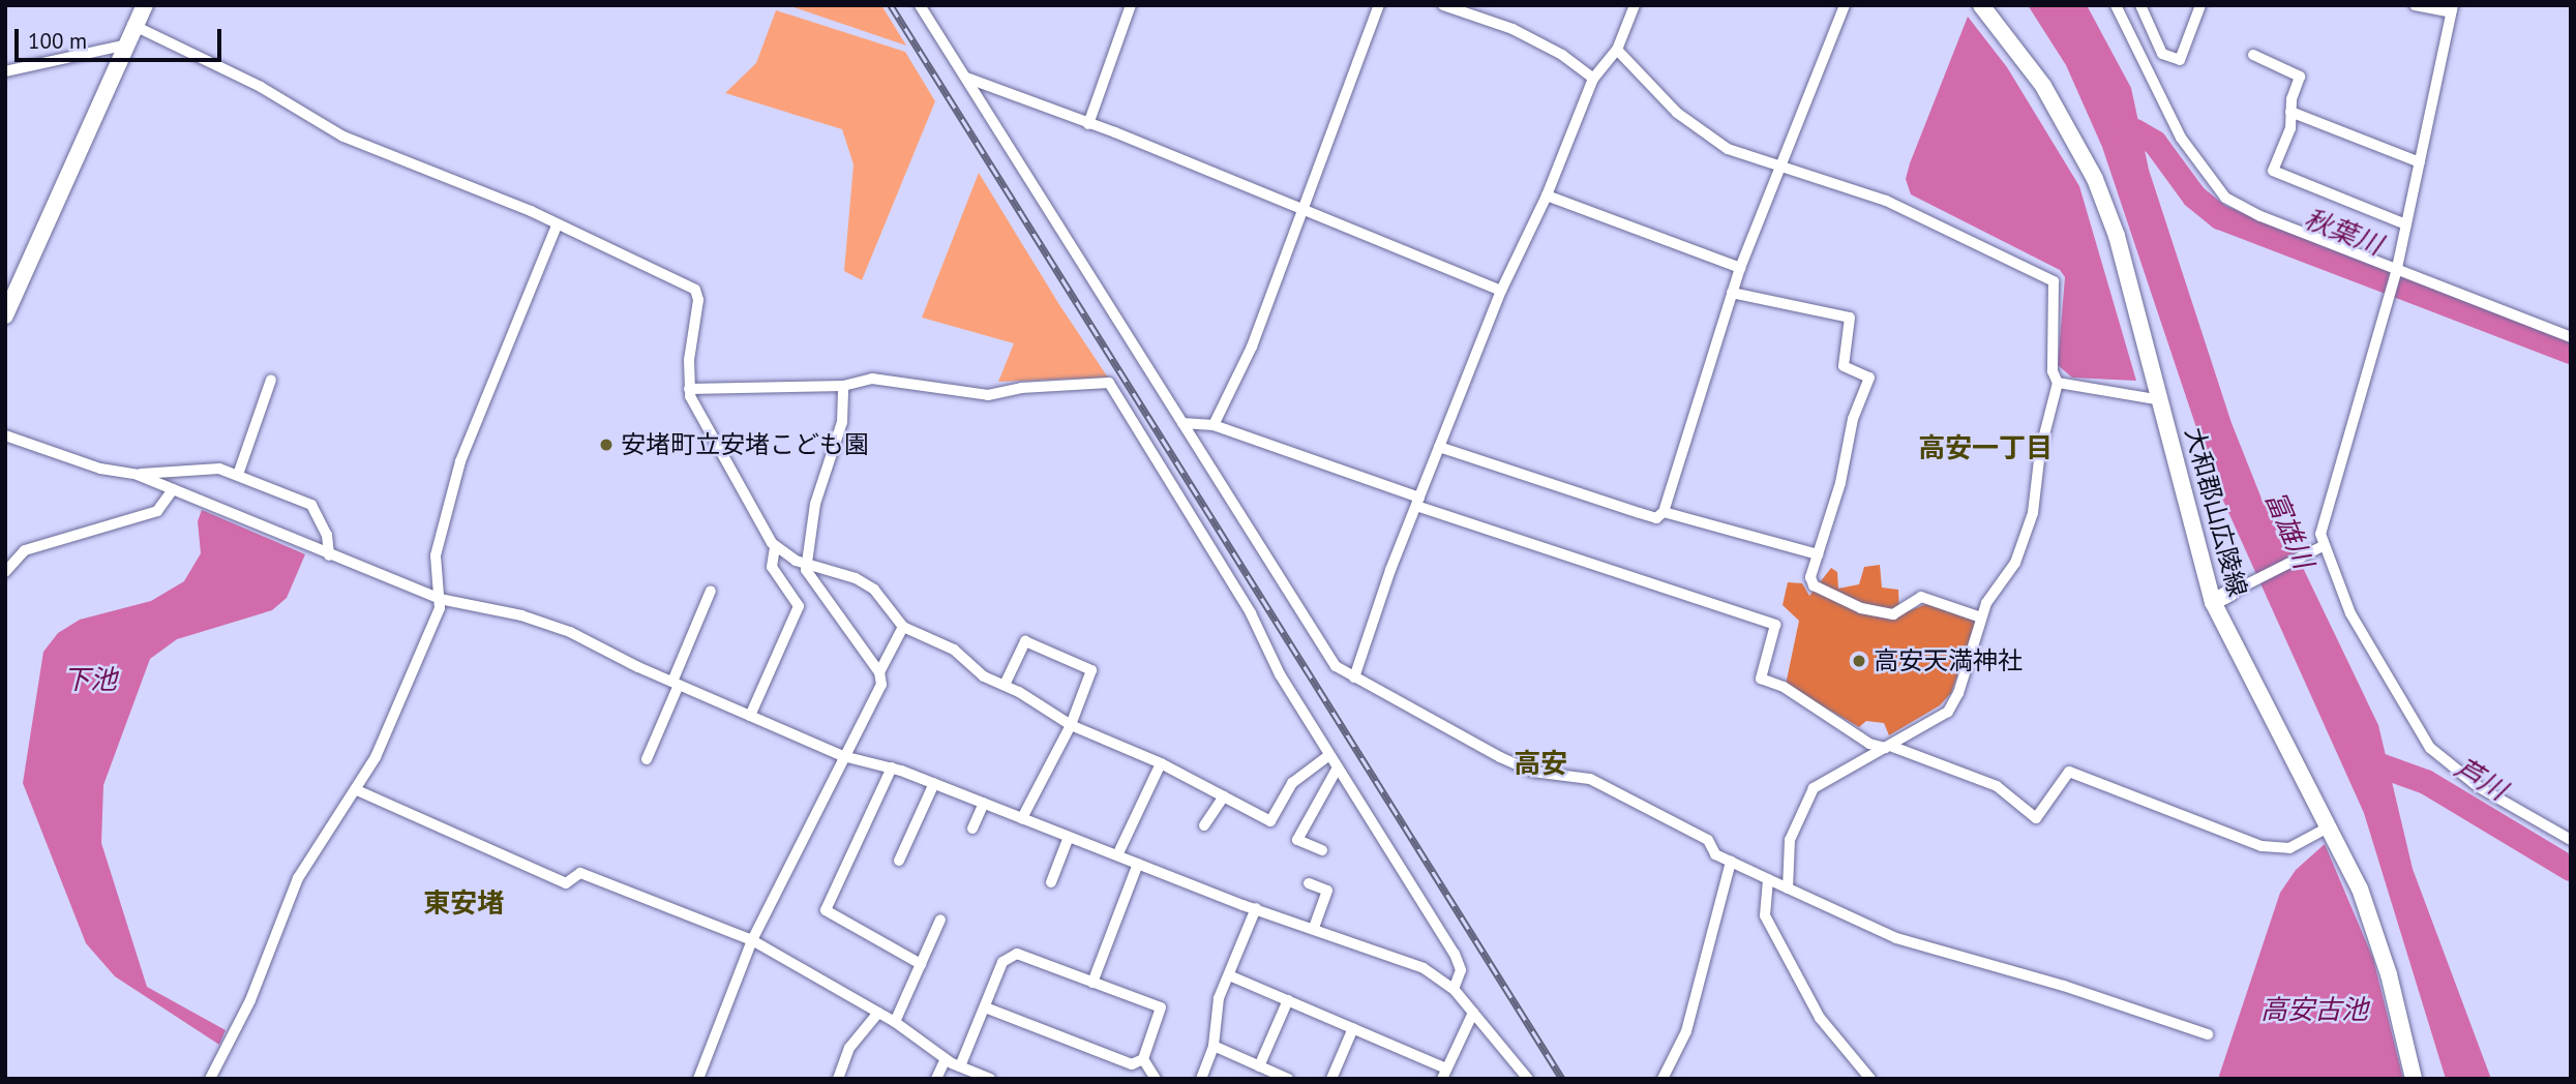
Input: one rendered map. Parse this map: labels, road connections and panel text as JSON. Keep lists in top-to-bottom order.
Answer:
{
  "streets": {
    "main road": ["大和郡山広陵線"]
  },
  "districts": ["高安一丁目", "高安", "東安堵"],
  "water": [
    "秋葉川",
    "富雄川",
    "下池",
    "芦川",
    "高安古池"
  ],
  "places": ["安堵町立安堵こども園", "高安天満神社"],
  "scale_bar": "100 m"
}
